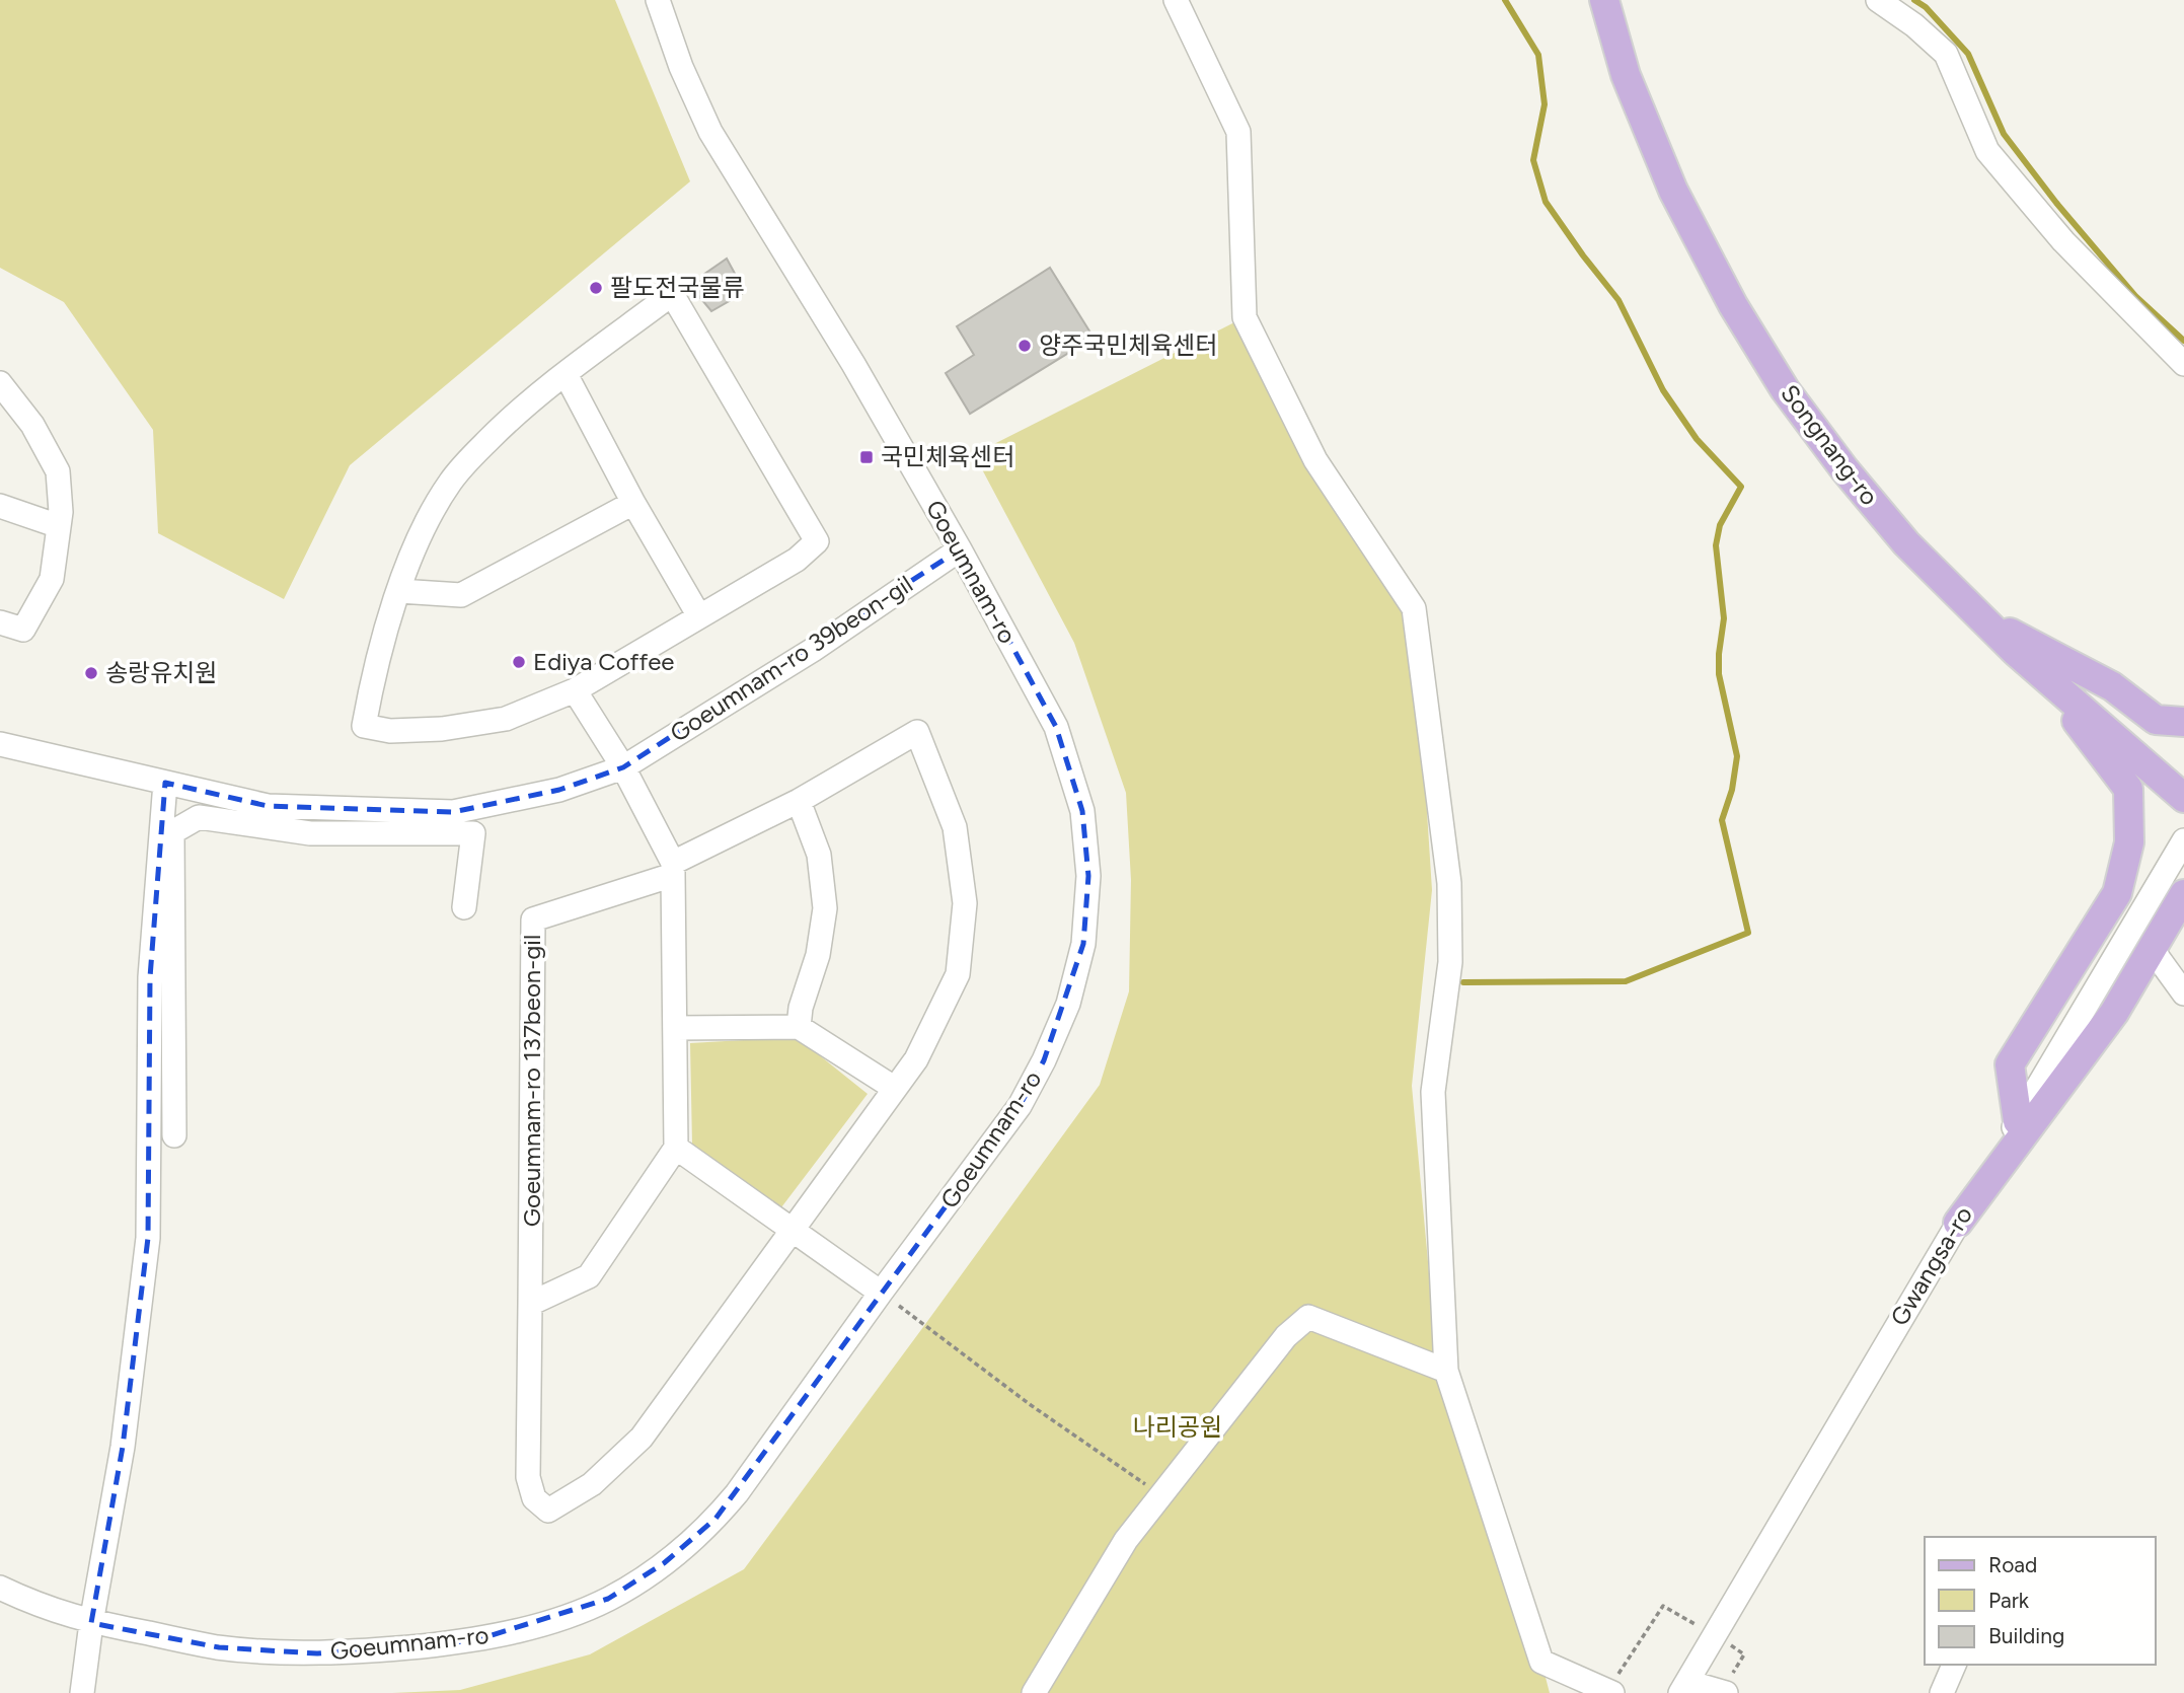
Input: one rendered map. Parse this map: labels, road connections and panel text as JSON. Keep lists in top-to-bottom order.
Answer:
{
  "streets": {
    "main road": ["Songnang-ro"],
    "street": [
      "Goeumnam-ro",
      "Goeumnam-ro 39beon-gil",
      "Goeumnam-ro 137beon-gil",
      "Gwangsa-ro"
    ]
  },
  "crossings": [
    ["Goeumnam-ro", "Goeumnam-ro 39beon-gil"]
  ],
  "parks": ["나리공원"],
  "places": {
    "other": [
      "팔도전국물류",
      "양주국민체육센터",
      "Ediya Coffee",
      "송랑유치원"
    ],
    "transit": ["국민체육센터"]
  },
  "legend": ["Road", "Park", "Building"]
}
